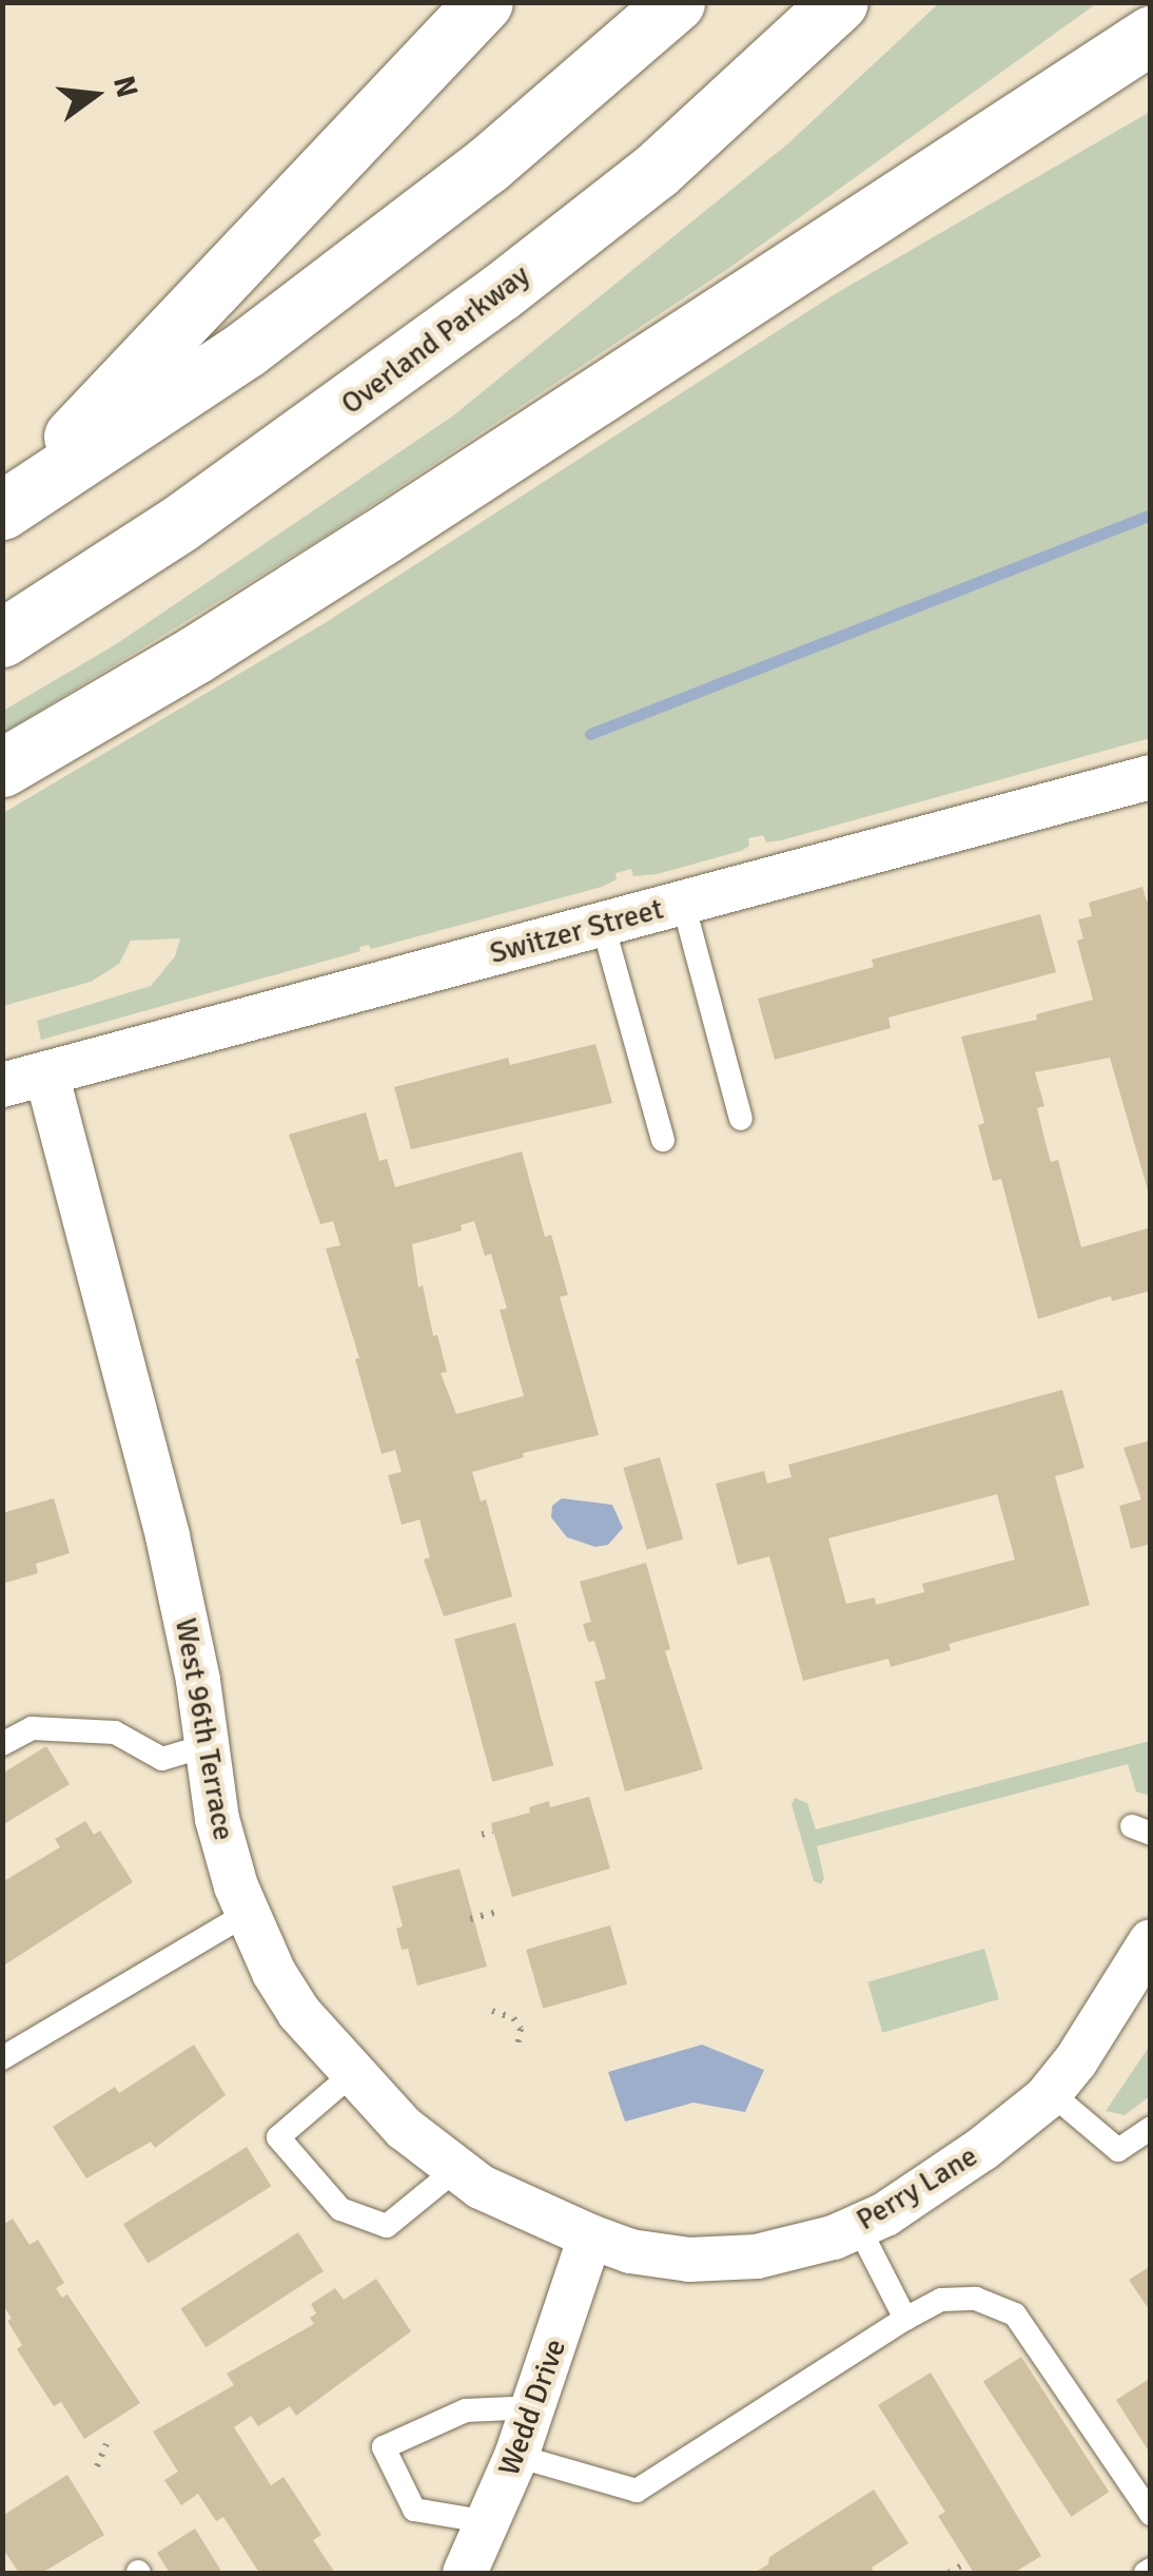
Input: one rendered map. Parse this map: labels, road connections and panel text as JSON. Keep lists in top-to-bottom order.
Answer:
{
  "streets": {
    "highway": ["Overland Parkway"],
    "street": [
      "Switzer Street",
      "West 96th Terrace",
      "Perry Lane",
      "Wedd Drive"
    ]
  },
  "crossings": [
    ["Switzer Street", "West 96th Terrace"],
    ["West 96th Terrace", "Perry Lane"],
    ["West 96th Terrace", "Wedd Drive"],
    ["Perry Lane", "Wedd Drive"]
  ],
  "north": "right"
}
